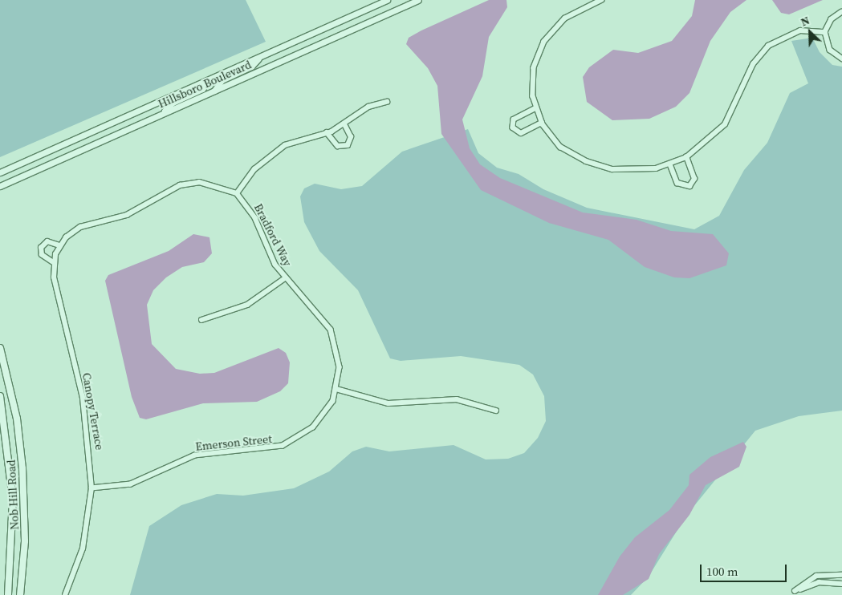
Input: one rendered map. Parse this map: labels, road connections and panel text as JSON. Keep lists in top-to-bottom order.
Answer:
{
  "streets": {
    "main road": ["Nob Hill Road"],
    "street": [
      "Hillsboro Boulevard",
      "Bradford Way",
      "Canopy Terrace",
      "Emerson Street"
    ]
  },
  "crossings": [
    ["Bradford Way", "Emerson Street"],
    ["Canopy Terrace", "Emerson Street"]
  ],
  "scale_bar": "100 m",
  "north": "top left"
}
